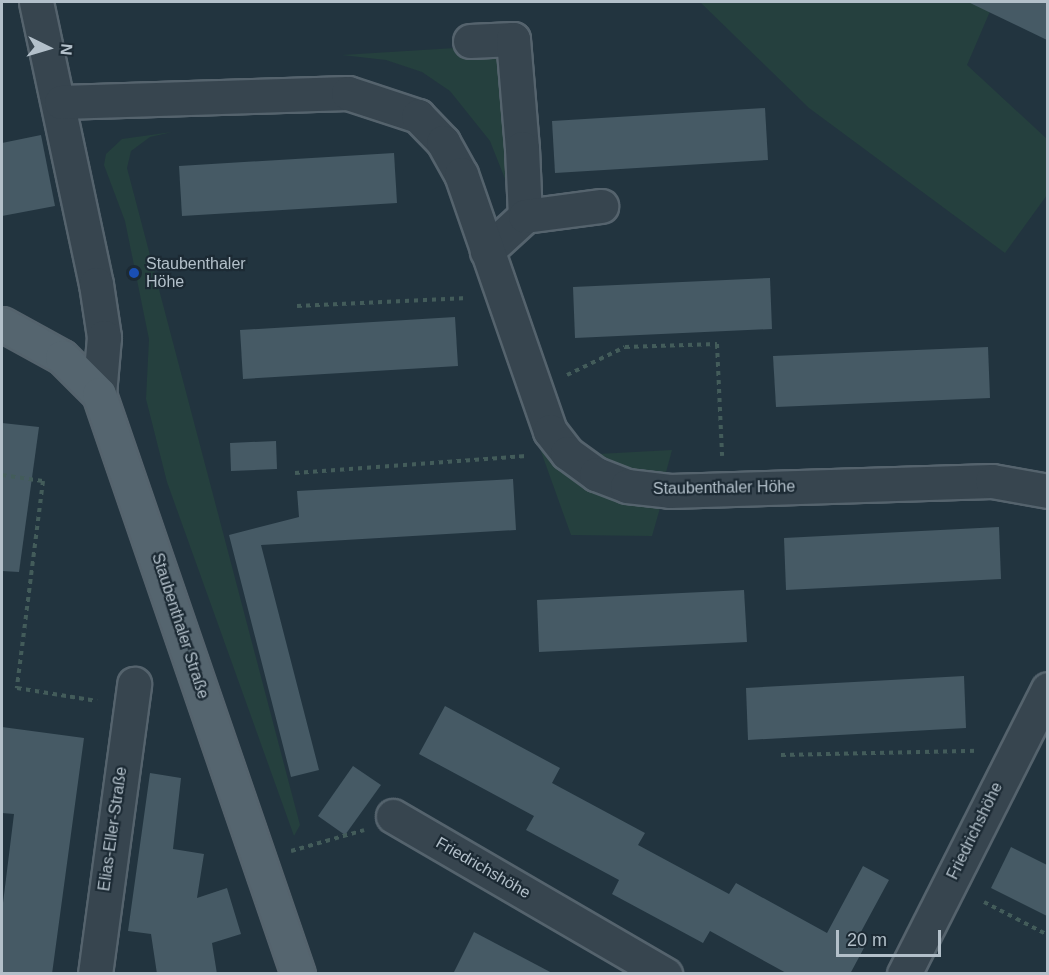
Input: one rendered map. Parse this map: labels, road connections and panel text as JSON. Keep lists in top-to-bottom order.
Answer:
{
  "streets": {
    "main road": ["Staubenthaler Straße"],
    "street": ["Staubenthaler Höhe", "Elias-Eller-Straße", "Friedrichshöhe"]
  },
  "places": ["Staubenthaler Höhe"],
  "scale_bar": "20 m",
  "north": "right"
}
